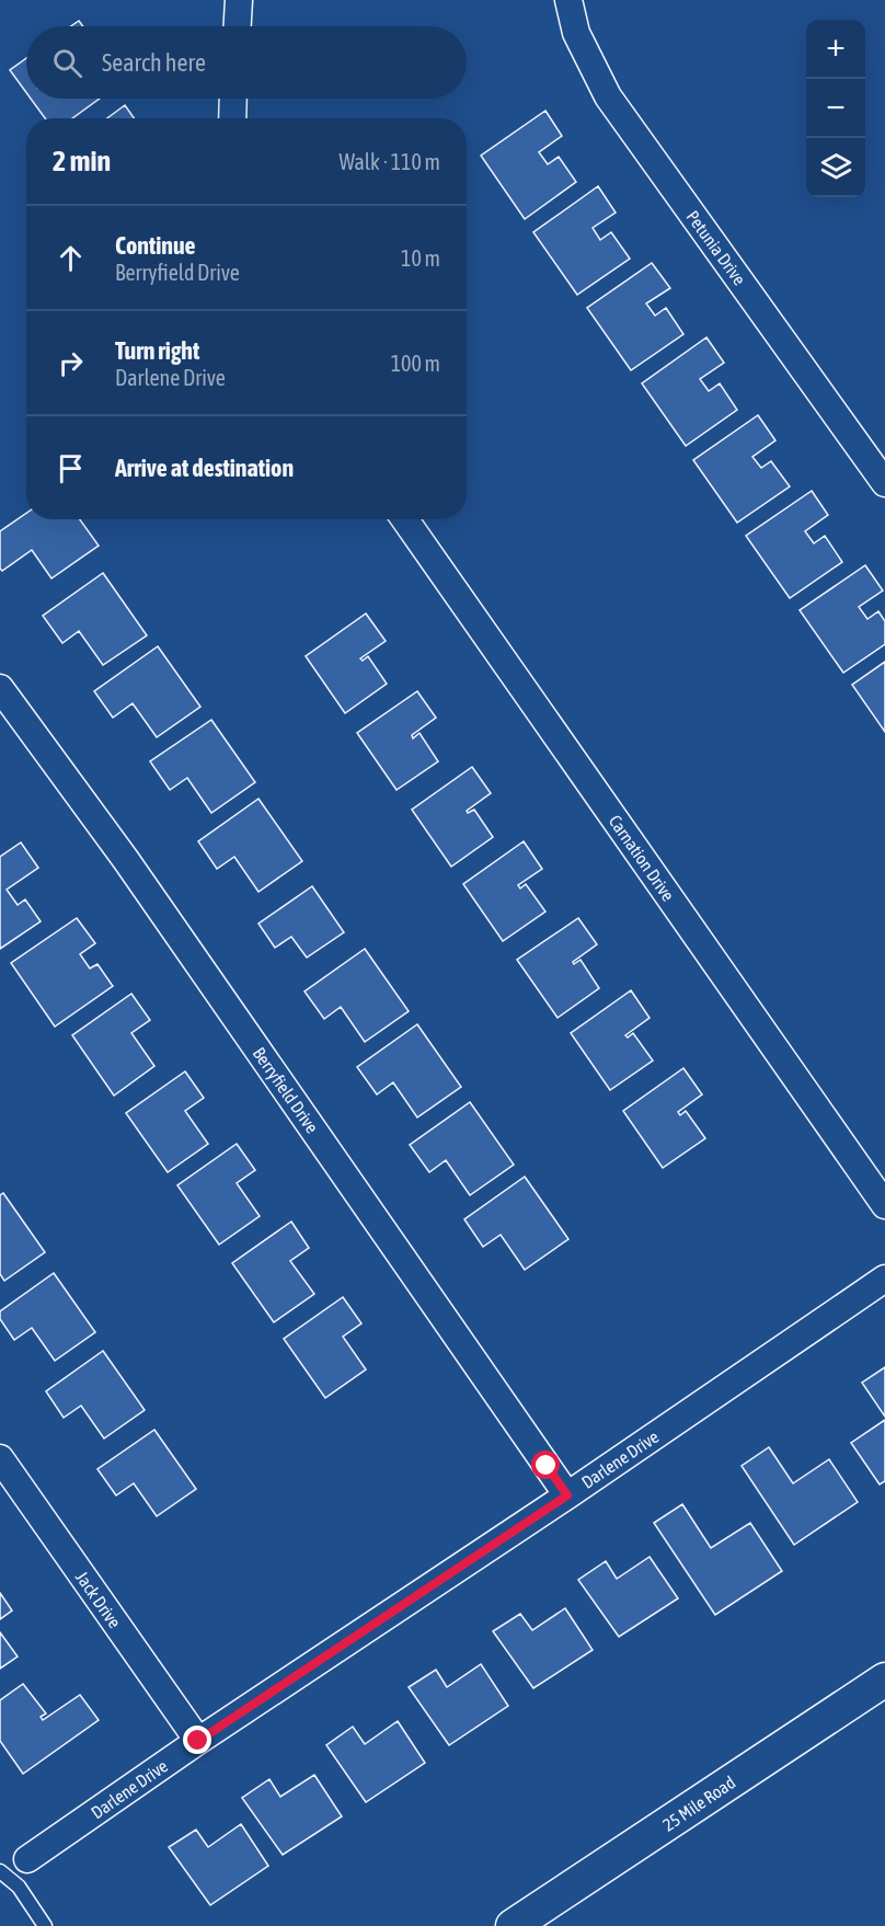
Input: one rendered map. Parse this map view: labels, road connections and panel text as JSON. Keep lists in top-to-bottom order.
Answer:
{
  "streets": {
    "street": [
      "Petunia Drive",
      "Carnation Drive",
      "Berryfield Drive",
      "Darlene Drive",
      "Jack Drive",
      "25 Mile Road"
    ]
  },
  "crossings": [
    ["Berryfield Drive", "Darlene Drive"],
    ["Darlene Drive", "Jack Drive"]
  ],
  "page": {
    "map_buttons": ["+", "−"],
    "search": "Search here",
    "heading": ["2 min", "Walk · 110 m"],
    "list": [
      ["Continue", "Berryfield Drive", "10 m"],
      ["Turn right", "Darlene Drive", "100 m"],
      "Arrive at destination"
    ]
  }
}
